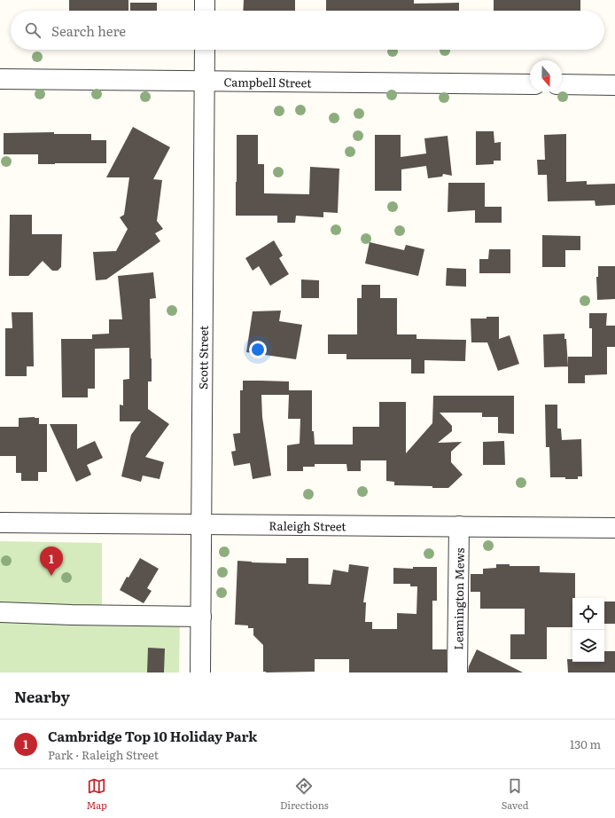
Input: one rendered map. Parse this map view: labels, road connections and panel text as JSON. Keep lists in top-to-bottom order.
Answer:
{
  "streets": {
    "street": [
      "Campbell Street",
      "Scott Street",
      "Raleigh Street",
      "Leamington Mews"
    ]
  },
  "crossings": [
    ["Campbell Street", "Scott Street"],
    ["Scott Street", "Raleigh Street"],
    ["Raleigh Street", "Leamington Mews"]
  ],
  "north": "bottom",
  "page": {
    "search": "Search here",
    "pins": "1",
    "heading": "Nearby",
    "list": [
      {
        "mark": "1",
        "name": "Cambridge Top 10 Holiday Park",
        "note": "Park · Raleigh Street",
        "value": "130 m"
      }
    ],
    "nav": ["Map", "Directions", "Saved"]
  }
}
